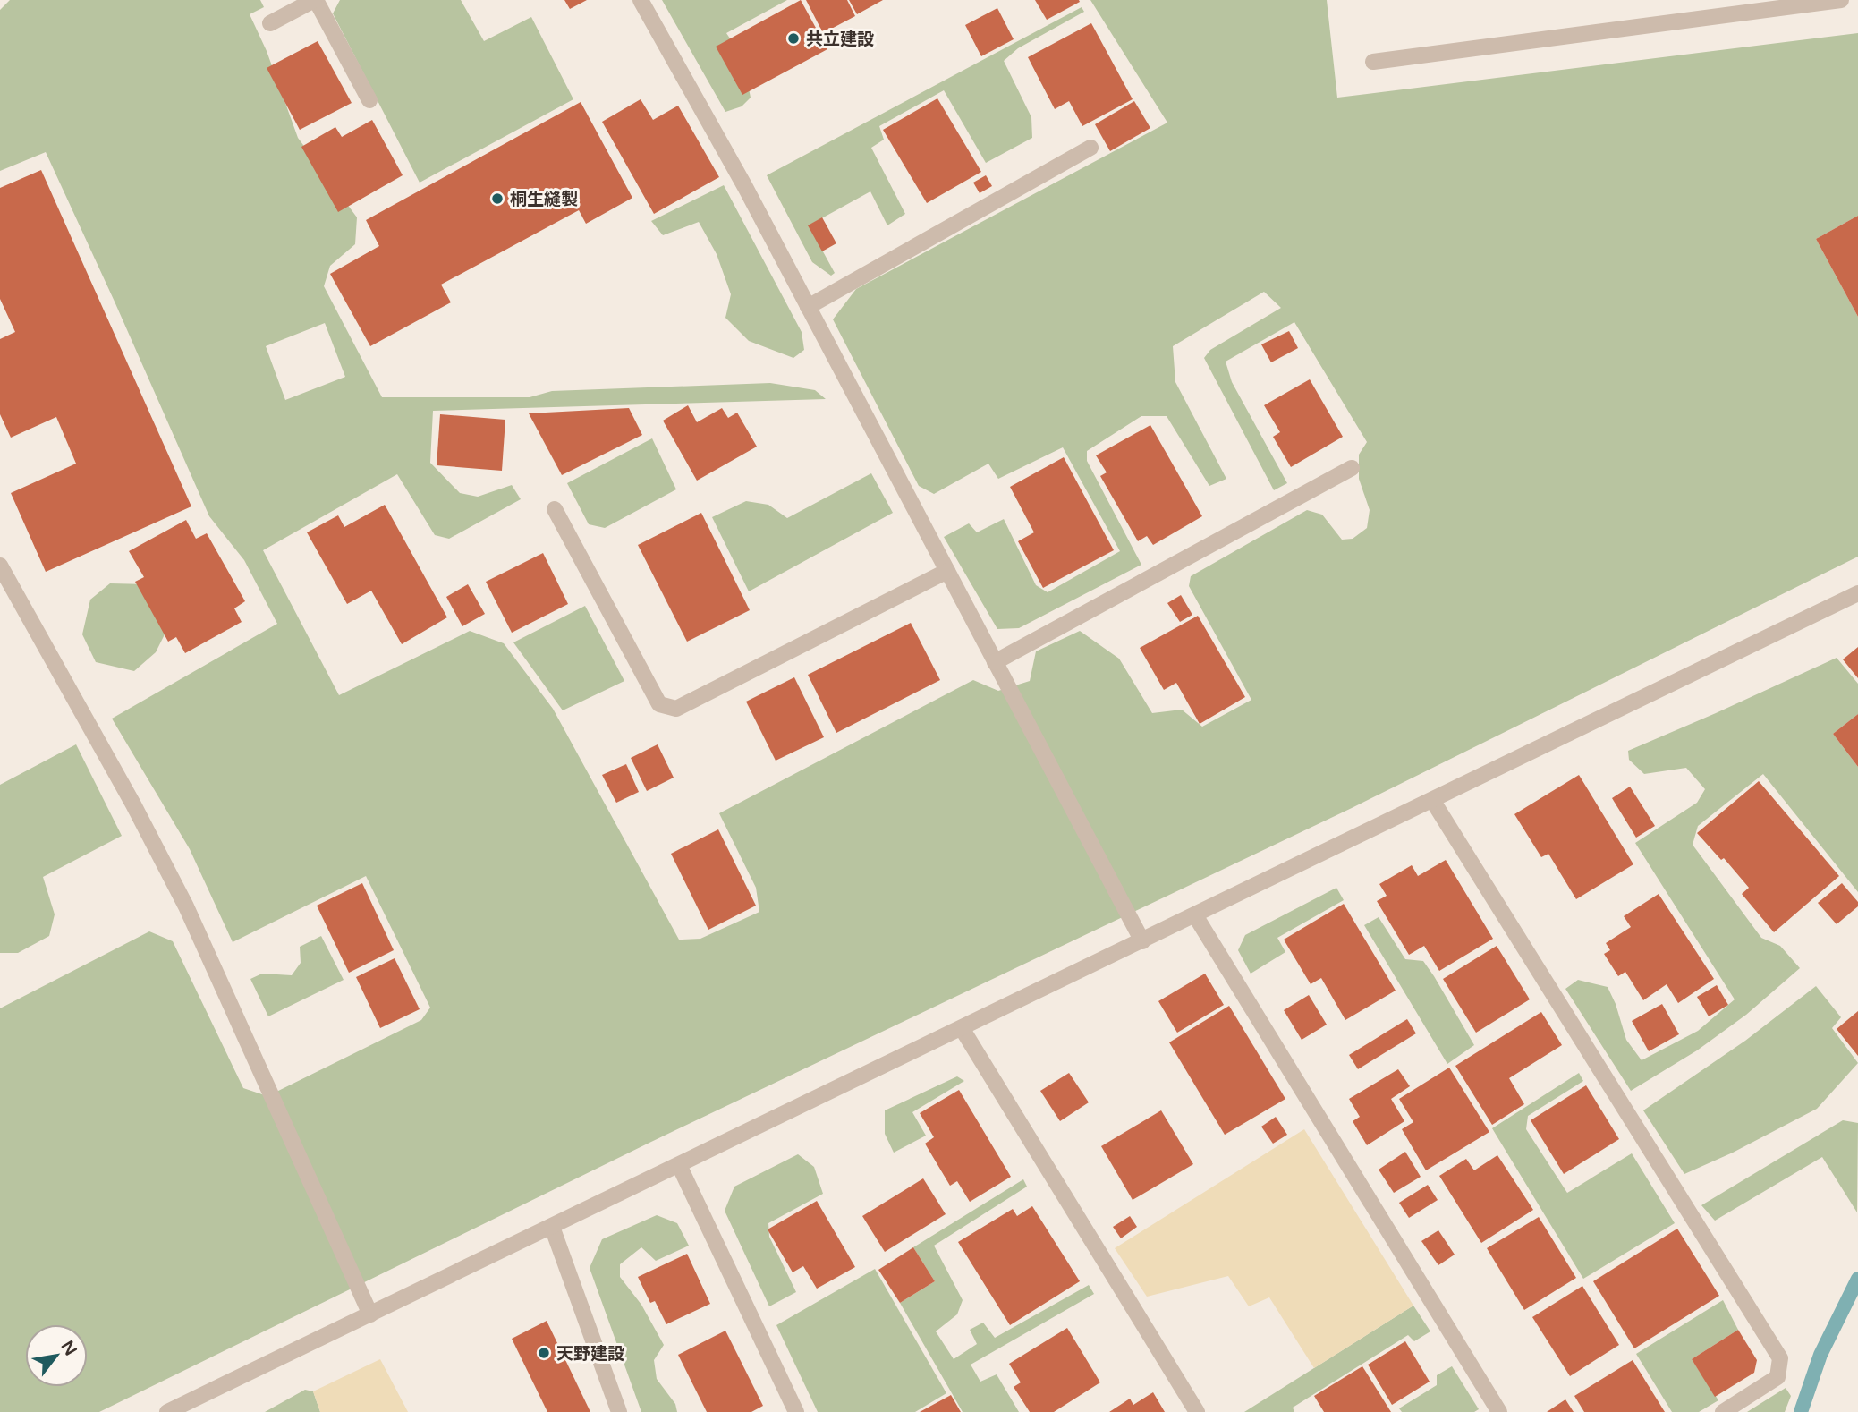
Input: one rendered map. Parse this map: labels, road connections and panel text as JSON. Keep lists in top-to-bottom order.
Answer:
{
  "places": ["共立建設", "桐生縫製", "天野建設"],
  "north": "top right"
}
